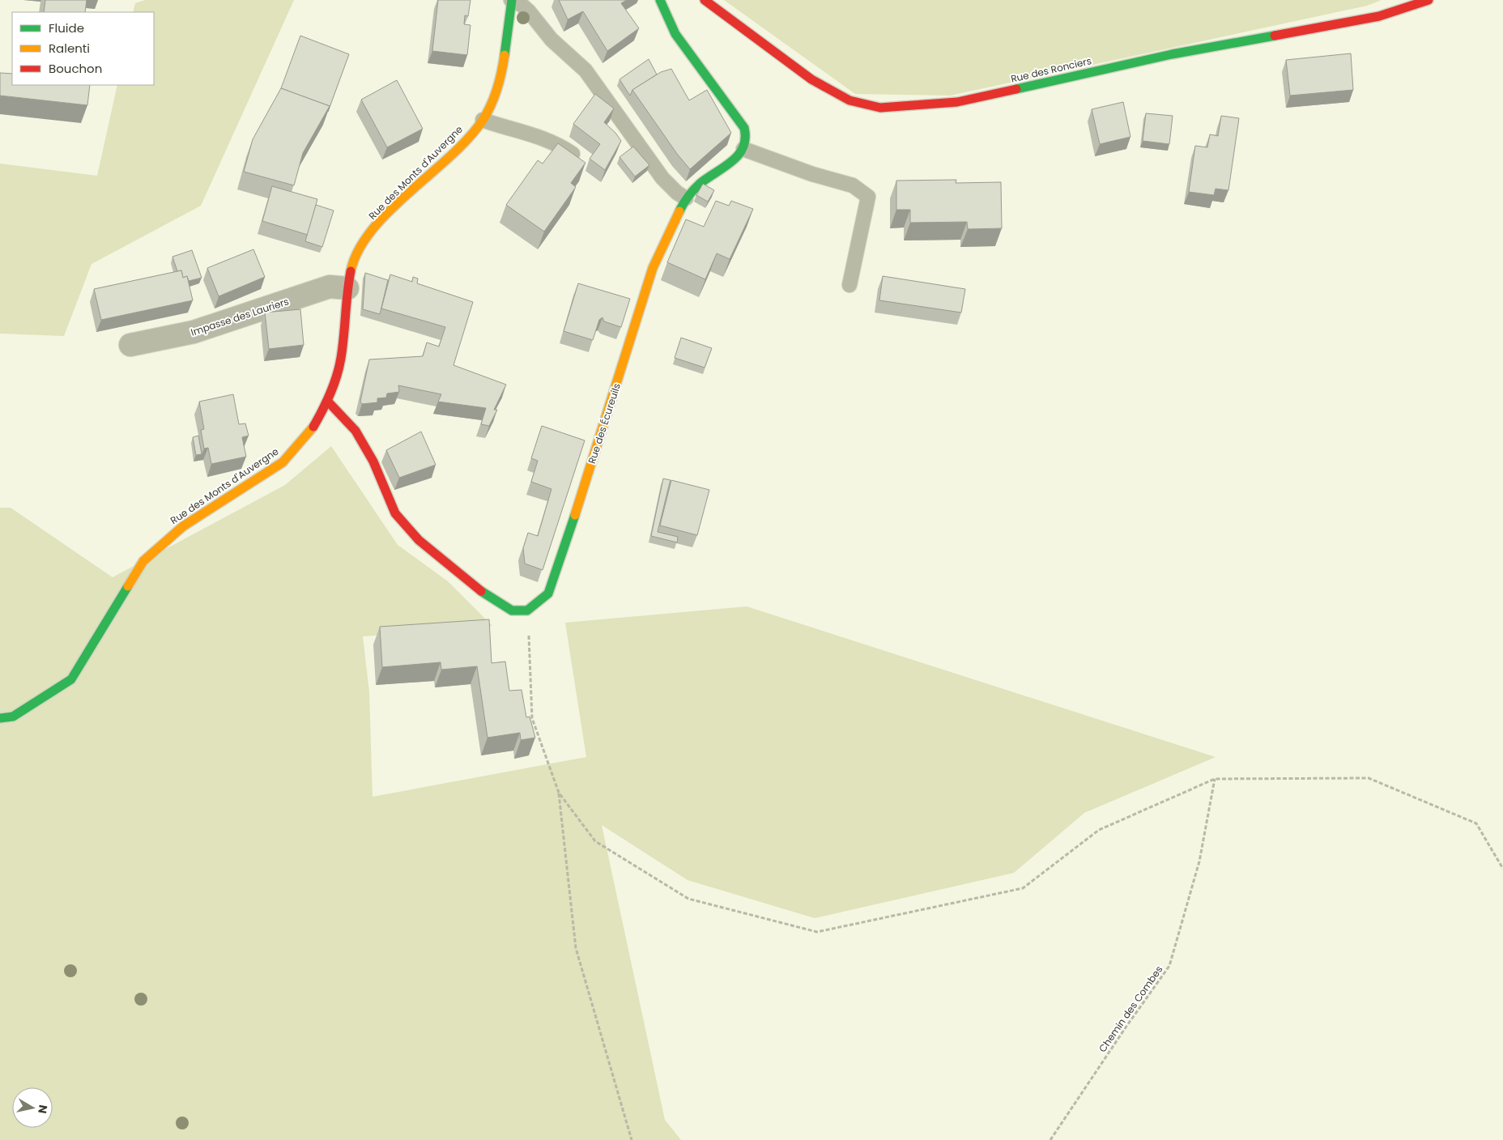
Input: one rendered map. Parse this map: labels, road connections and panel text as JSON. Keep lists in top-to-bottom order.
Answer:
{
  "streets": {
    "street": [
      "Rue des Ronciers",
      "Rue des Monts d'Auvergne",
      "Impasse des Lauriers",
      "Rue des Écureuils"
    ],
    "path": ["Chemin des Combes"]
  },
  "crossings": [
    ["Rue des Monts d'Auvergne", "Impasse des Lauriers"]
  ],
  "legend": ["Fluide", "Ralenti", "Bouchon"],
  "north": "right"
}
